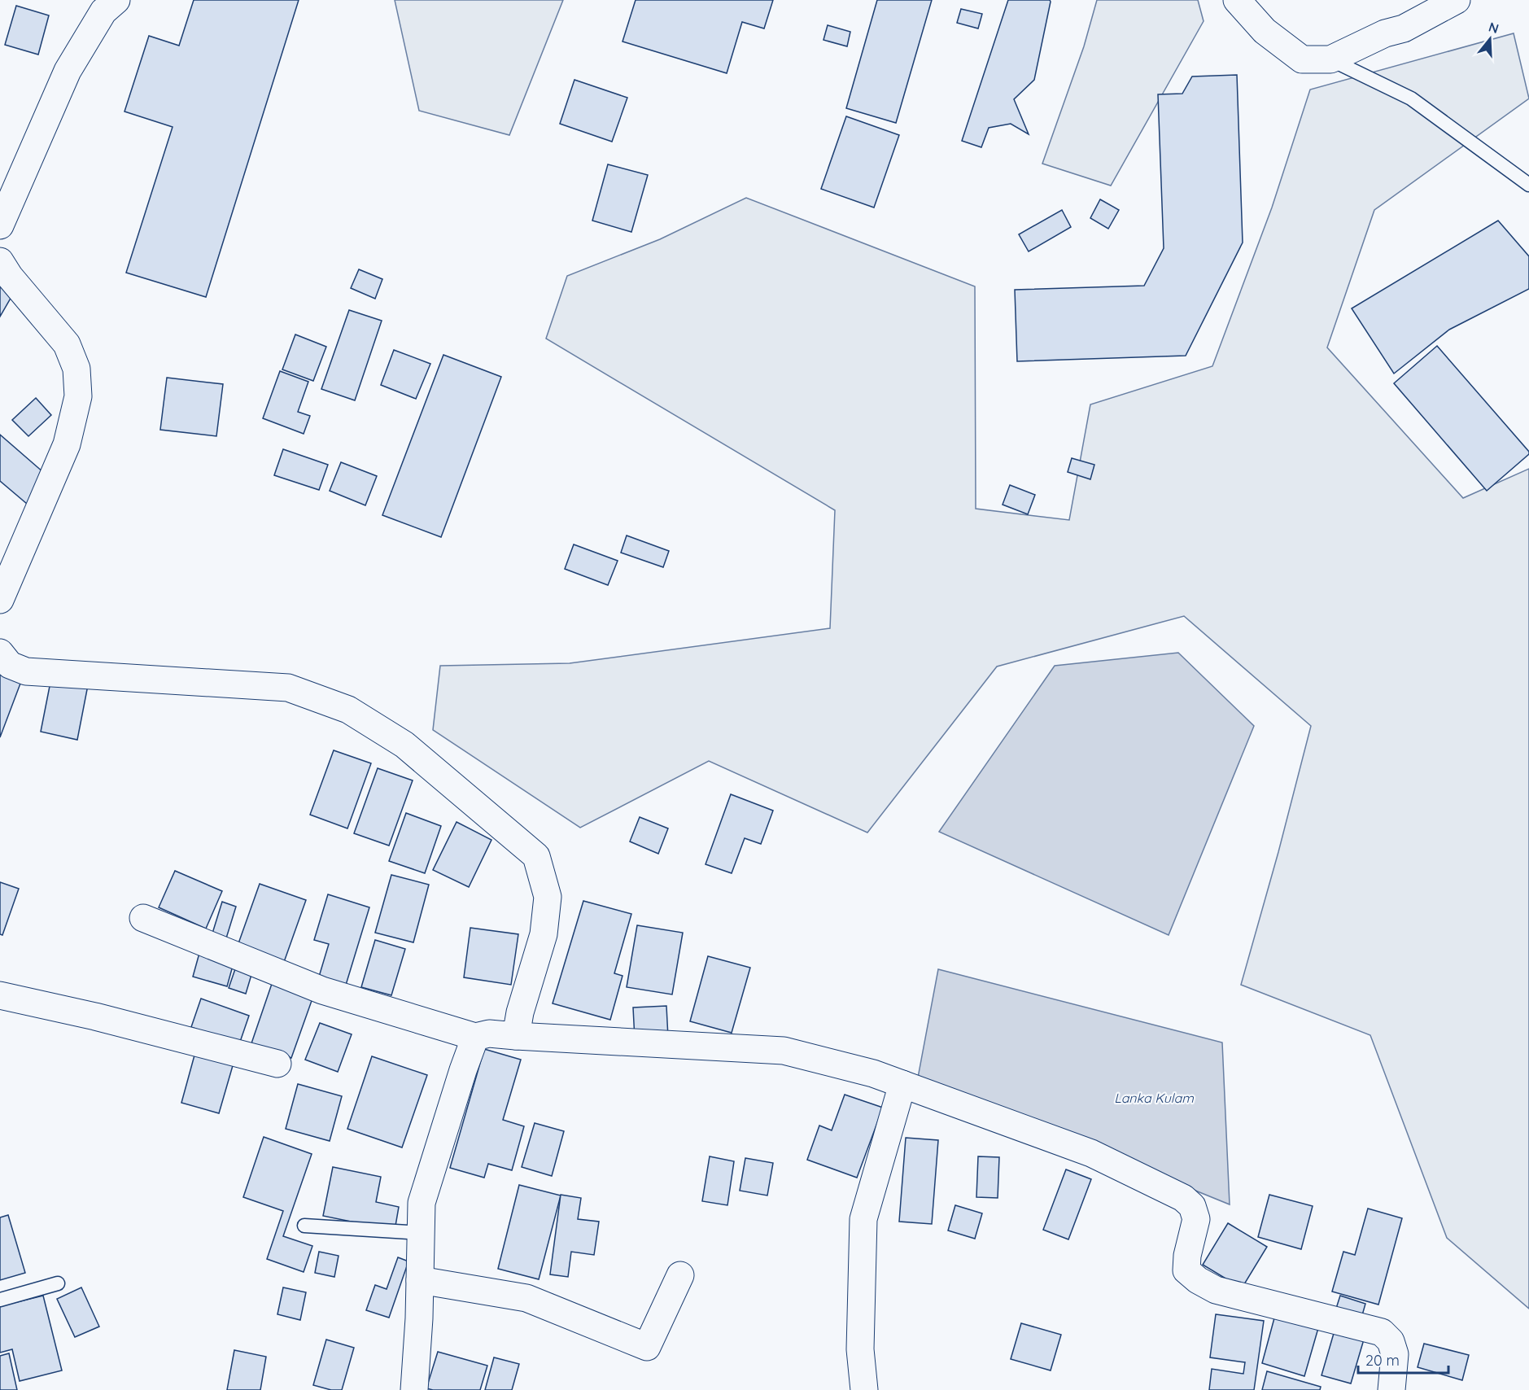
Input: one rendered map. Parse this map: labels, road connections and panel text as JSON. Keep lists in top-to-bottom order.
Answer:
{
  "water": ["Lanka Kulam"],
  "scale_bar": "20 m",
  "north": "top"
}
